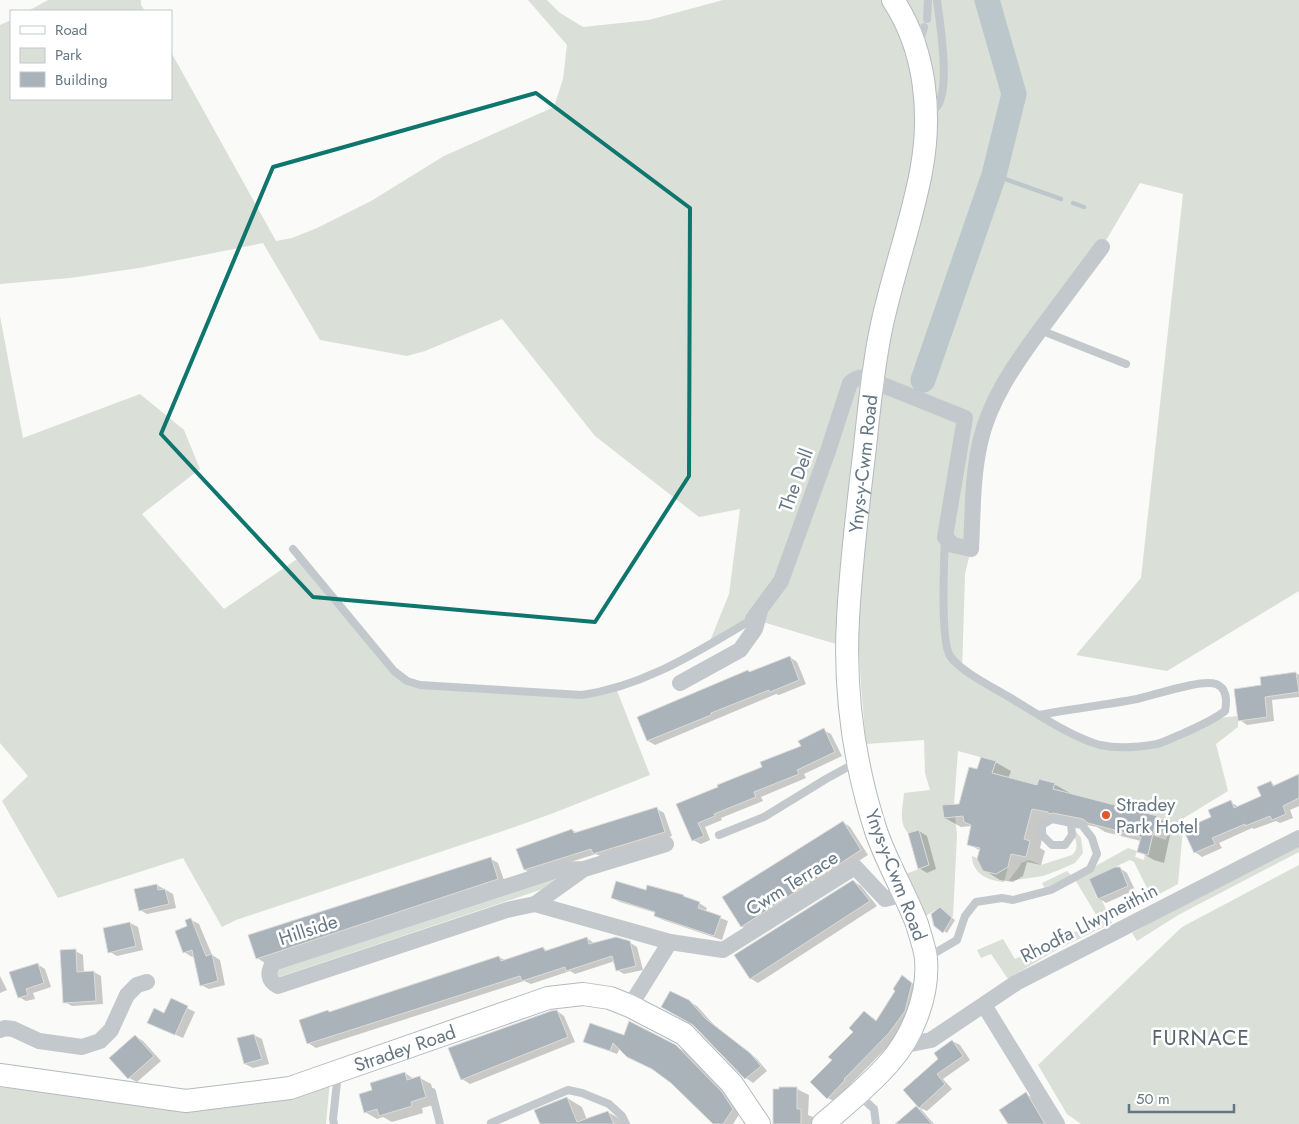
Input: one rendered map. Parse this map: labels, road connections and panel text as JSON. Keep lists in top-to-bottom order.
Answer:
{
  "streets": {
    "main road": ["Ynys-y-Cwm Road", "Stradey Road"],
    "street": [
      "The Dell",
      "Cwm Terrace",
      "Rhodfa Llwyneithin",
      "Hillside"
    ]
  },
  "crossings": [
    ["Ynys-y-Cwm Road", "The Dell"],
    ["Ynys-y-Cwm Road", "Cwm Terrace"],
    ["Ynys-y-Cwm Road", "Rhodfa Llwyneithin"],
    ["Cwm Terrace", "Hillside"]
  ],
  "districts": ["FURNACE"],
  "places": ["Stradey Park Hotel"],
  "legend": ["Road", "Park", "Building"],
  "scale_bar": "50 m"
}
